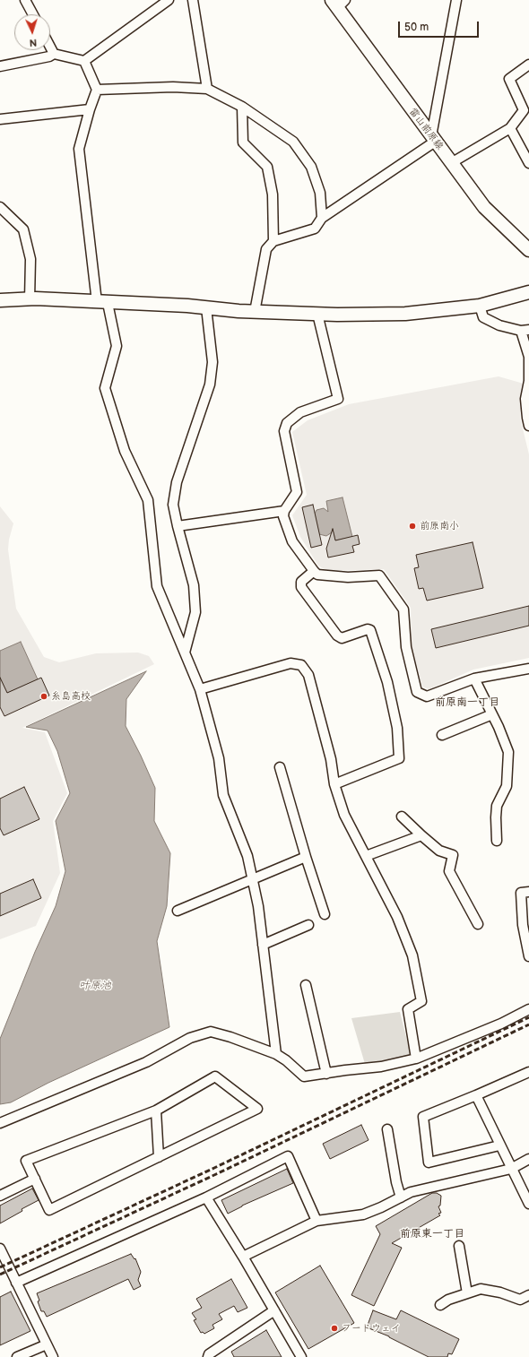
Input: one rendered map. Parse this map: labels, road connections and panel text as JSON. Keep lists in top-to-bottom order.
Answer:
{
  "streets": {
    "street": ["雷山前原線"]
  },
  "districts": ["前原南一丁目", "前原東一丁目"],
  "water": ["叶原池"],
  "places": ["前原南小", "糸島高校", "フードウェイ"],
  "scale_bar": "50 m",
  "north": "bottom"
}
